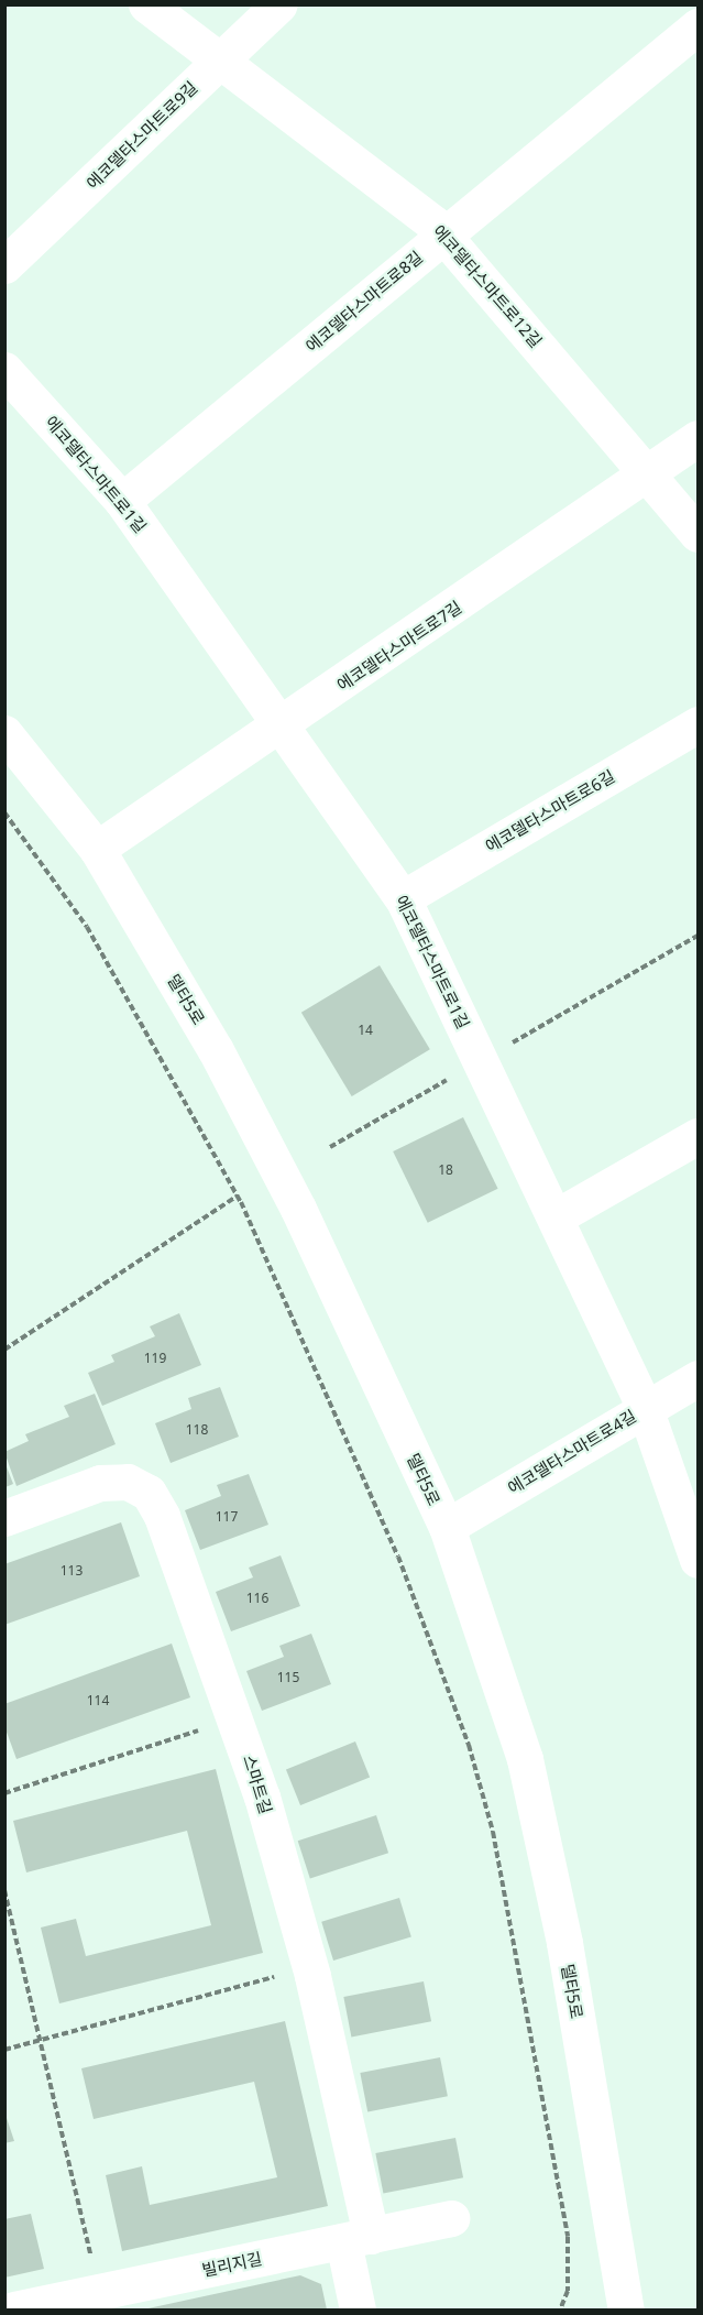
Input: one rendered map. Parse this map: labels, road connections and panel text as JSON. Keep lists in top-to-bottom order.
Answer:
{
  "streets": {
    "street": [
      "에코델타스마트로9길",
      "에코델타스마트로12길",
      "에코델타스마트로8길",
      "에코델타스마트로1길",
      "에코델타스마트로7길",
      "에코델타스마트로6길",
      "델타5로",
      "에코델타스마트로4길",
      "스마트길",
      "빌리지길"
    ]
  },
  "crossings": [
    ["에코델타스마트로9길", "에코델타스마트로12길"],
    ["에코델타스마트로12길", "에코델타스마트로8길"],
    ["에코델타스마트로12길", "에코델타스마트로7길"],
    ["에코델타스마트로8길", "에코델타스마트로1길"],
    ["에코델타스마트로1길", "에코델타스마트로7길"],
    ["에코델타스마트로1길", "에코델타스마트로6길"],
    ["에코델타스마트로1길", "에코델타스마트로4길"],
    ["에코델타스마트로7길", "델타5로"],
    ["델타5로", "에코델타스마트로4길"],
    ["스마트길", "빌리지길"]
  ],
  "house_numbers": [
    "14",
    "18",
    "119",
    "118",
    "117",
    "113",
    "116",
    "115",
    "114"
  ]
}
